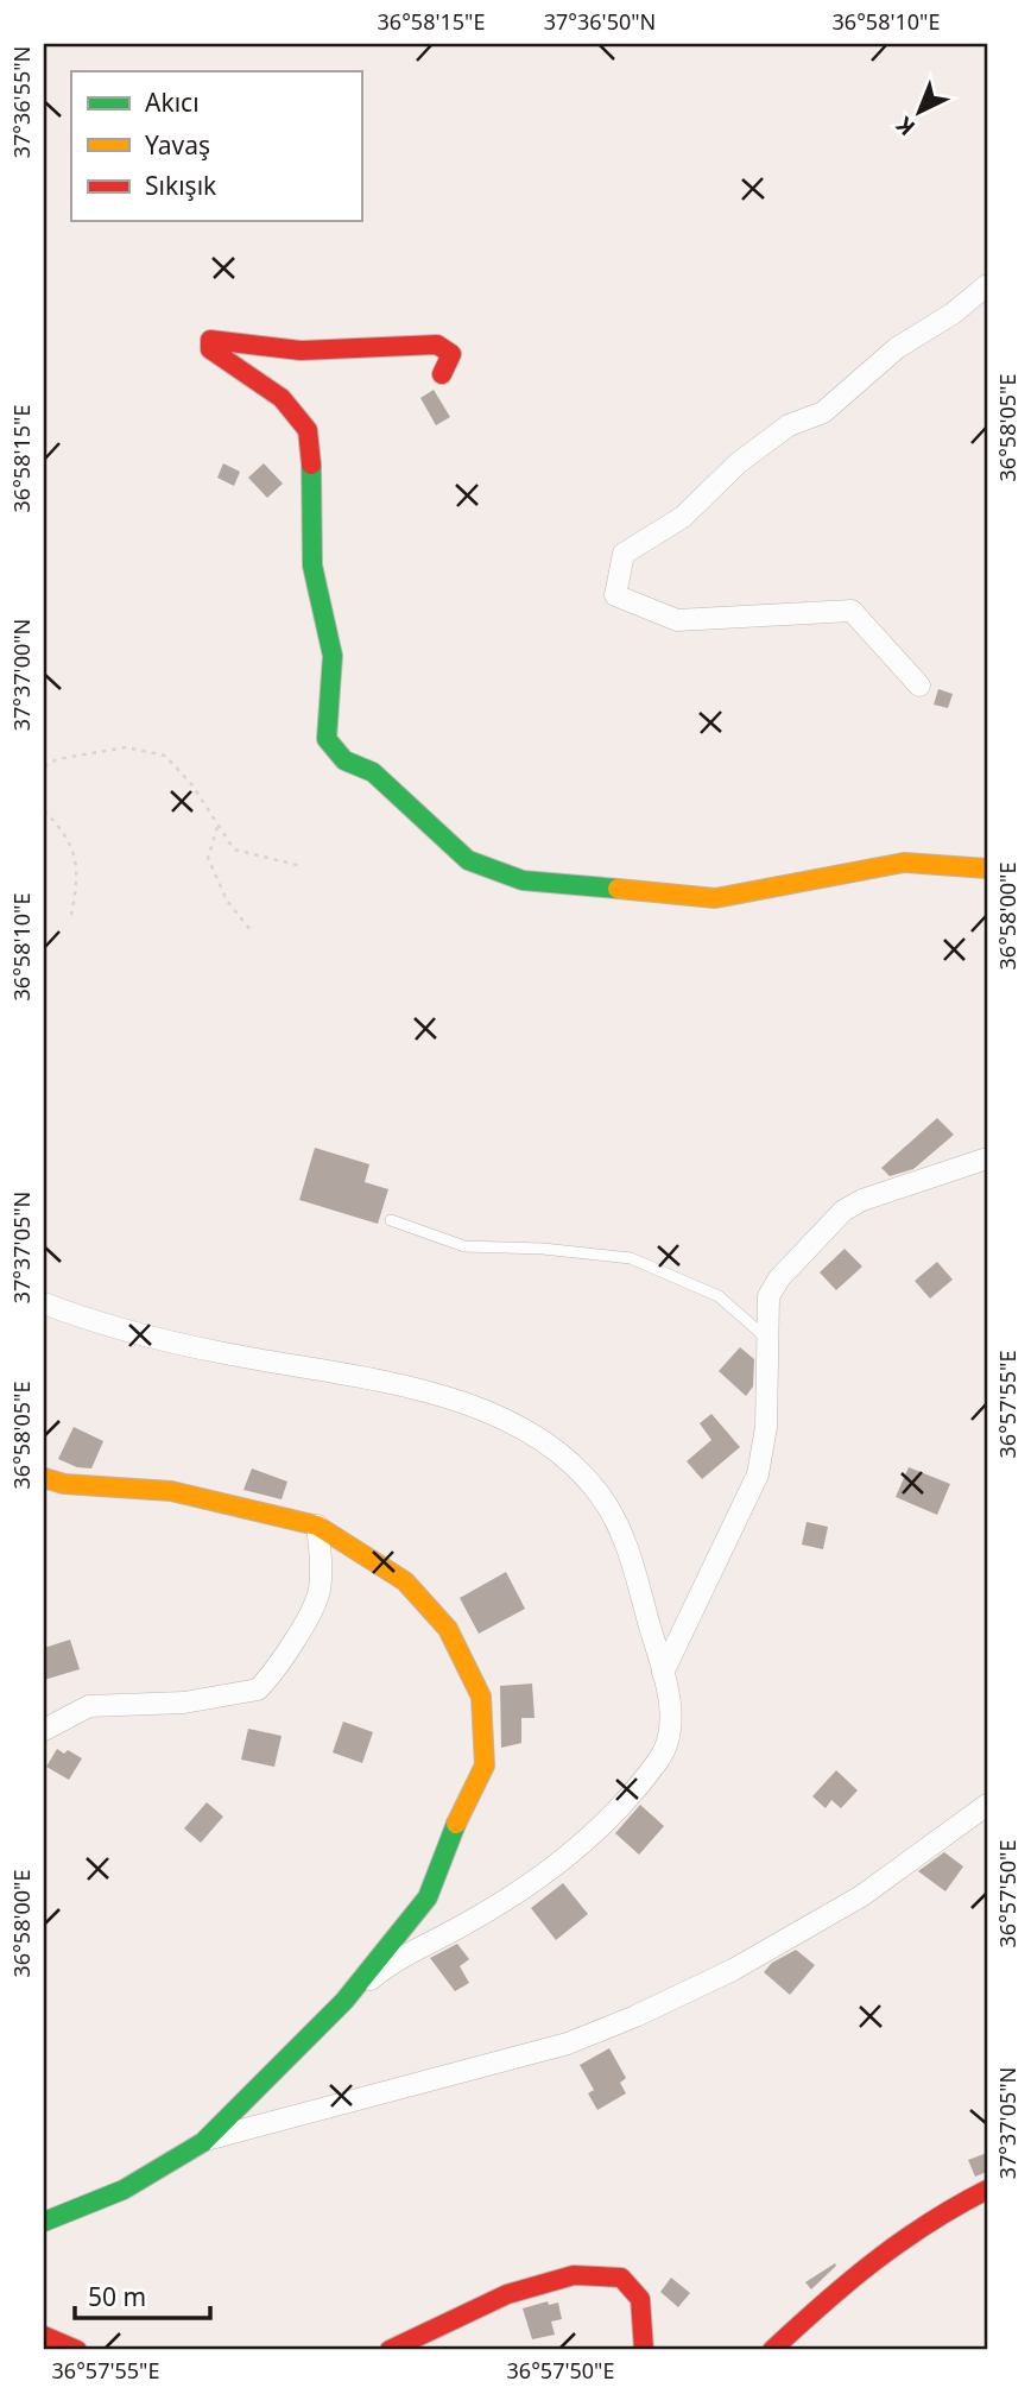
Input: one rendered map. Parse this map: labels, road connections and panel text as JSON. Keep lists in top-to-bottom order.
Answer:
{
  "legend": ["Akıcı", "Yavaş", "Sıkışık"],
  "scale_bar": "50 m",
  "north": "bottom left",
  "coordinates": [
    "36°58'15\"E",
    "37°36'50\"N",
    "36°58'10\"E",
    "37°36'55\"N",
    "36°58'05\"E",
    "37°37'00\"N",
    "36°58'00\"E",
    "37°37'05\"N",
    "36°57'55\"E",
    "36°57'50\"E"
  ]
}
